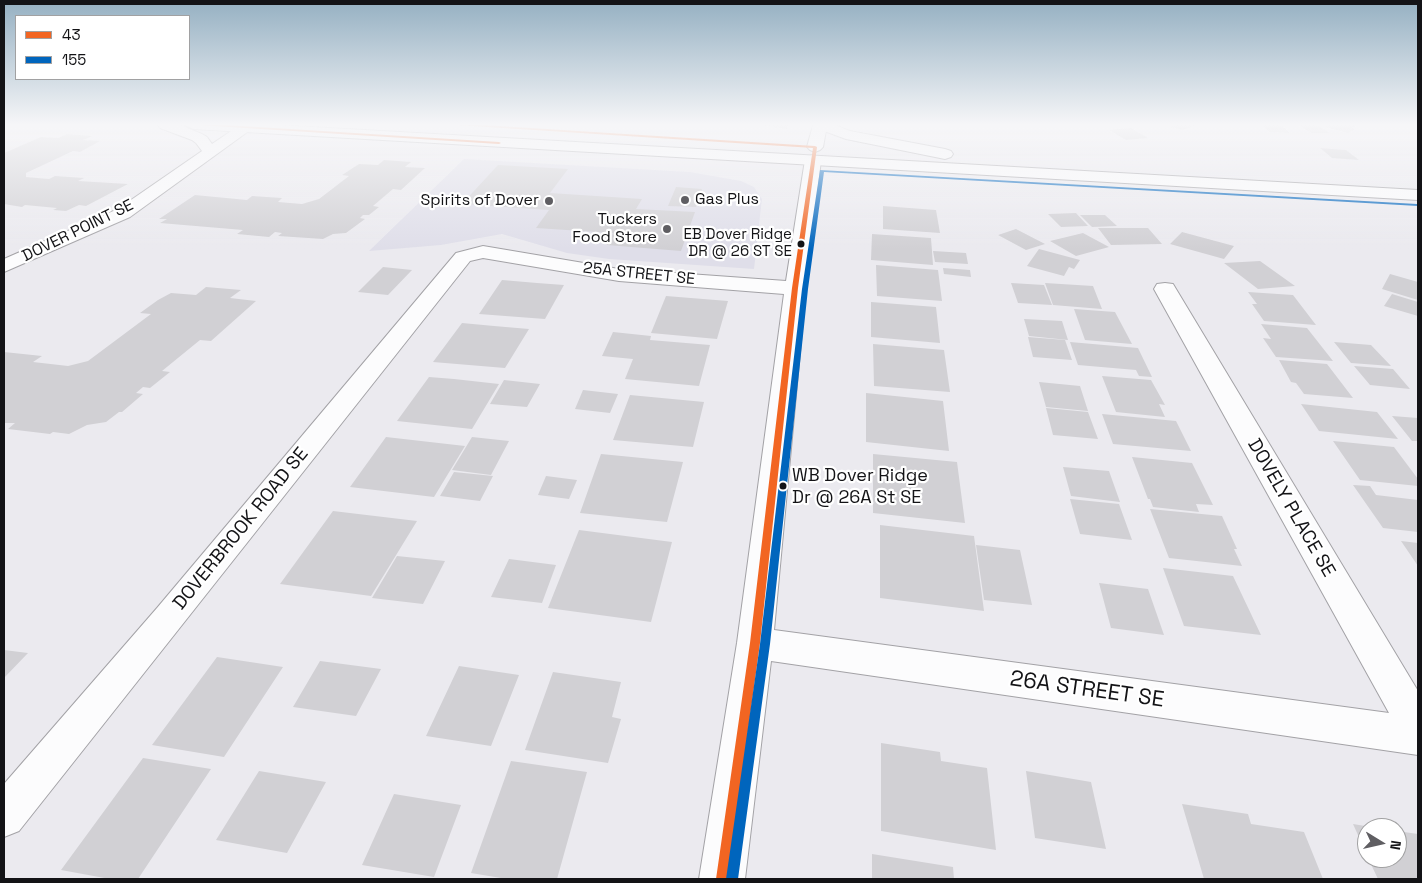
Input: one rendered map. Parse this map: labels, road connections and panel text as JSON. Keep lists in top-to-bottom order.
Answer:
{
  "streets": {
    "street": [
      "DOVER POINT SE",
      "25A STREET SE",
      "DOVELY PLACE SE",
      "DOVERBROOK ROAD SE",
      "26A STREET SE"
    ]
  },
  "crossings": [
    ["25A STREET SE", "DOVERBROOK ROAD SE"]
  ],
  "places": [
    "Gas Plus",
    "Spirits of Dover",
    "Tuckers Food Store",
    "EB Dover Ridge DR @ 26 ST SE",
    "WB Dover Ridge Dr @ 26A St SE"
  ],
  "lines": ["transit line 43", "transit line 155"],
  "legend": ["43", "155"],
  "north": "right"
}
